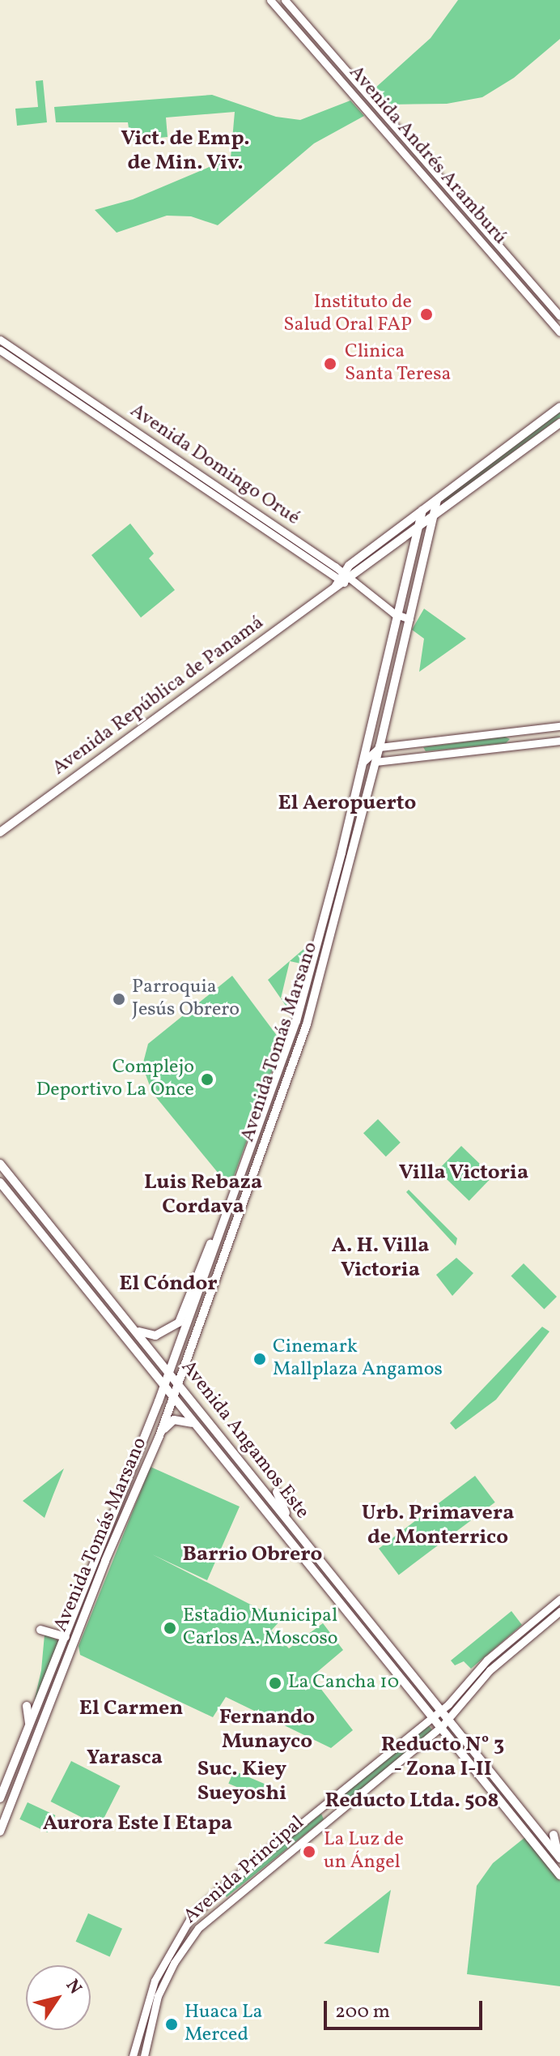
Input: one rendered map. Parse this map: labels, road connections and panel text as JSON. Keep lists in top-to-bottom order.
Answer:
{
  "streets": {
    "main road": [
      "Avenida Andrés Aramburú",
      "Avenida Domingo Orué",
      "Avenida República de Panamá",
      "Avenida Tomás Marsano",
      "Avenida Angamos Este",
      "Avenida Principal"
    ]
  },
  "crossings": [
    ["Avenida Domingo Orué", "Avenida República de Panamá"],
    ["Avenida Domingo Orué", "Avenida Tomás Marsano"],
    ["Avenida República de Panamá", "Avenida Tomás Marsano"],
    ["Avenida Tomás Marsano", "Avenida Angamos Este"],
    ["Avenida Angamos Este", "Avenida Principal"]
  ],
  "districts": [
    "Vict. de Emp. de Min. Viv.",
    "El Aeropuerto",
    "Villa Victoria",
    "Luis Rebaza Cordava",
    "A. H. Villa Victoria",
    "El Cóndor",
    "Urb. Primavera de Monterrico",
    "Barrio Obrero",
    "El Carmen",
    "Fernando Munayco",
    "Reducto N° 3 - Zona I-II",
    "Yarasca",
    "Suc. Kiey Sueyoshi",
    "Reducto Ltda. 508",
    "Aurora Este I Etapa"
  ],
  "places": [
    "Instituto de Salud Oral FAP",
    "Clinica Santa Teresa",
    "Parroquia Jesús Obrero",
    "Complejo Deportivo La Once",
    "Cinemark Mallplaza Angamos",
    "Estadio Municipal Carlos A. Moscoso",
    "La Cancha 10",
    "La Luz de un Ángel",
    "Huaca La Merced"
  ],
  "scale_bar": "200 m",
  "north": "top right"
}
